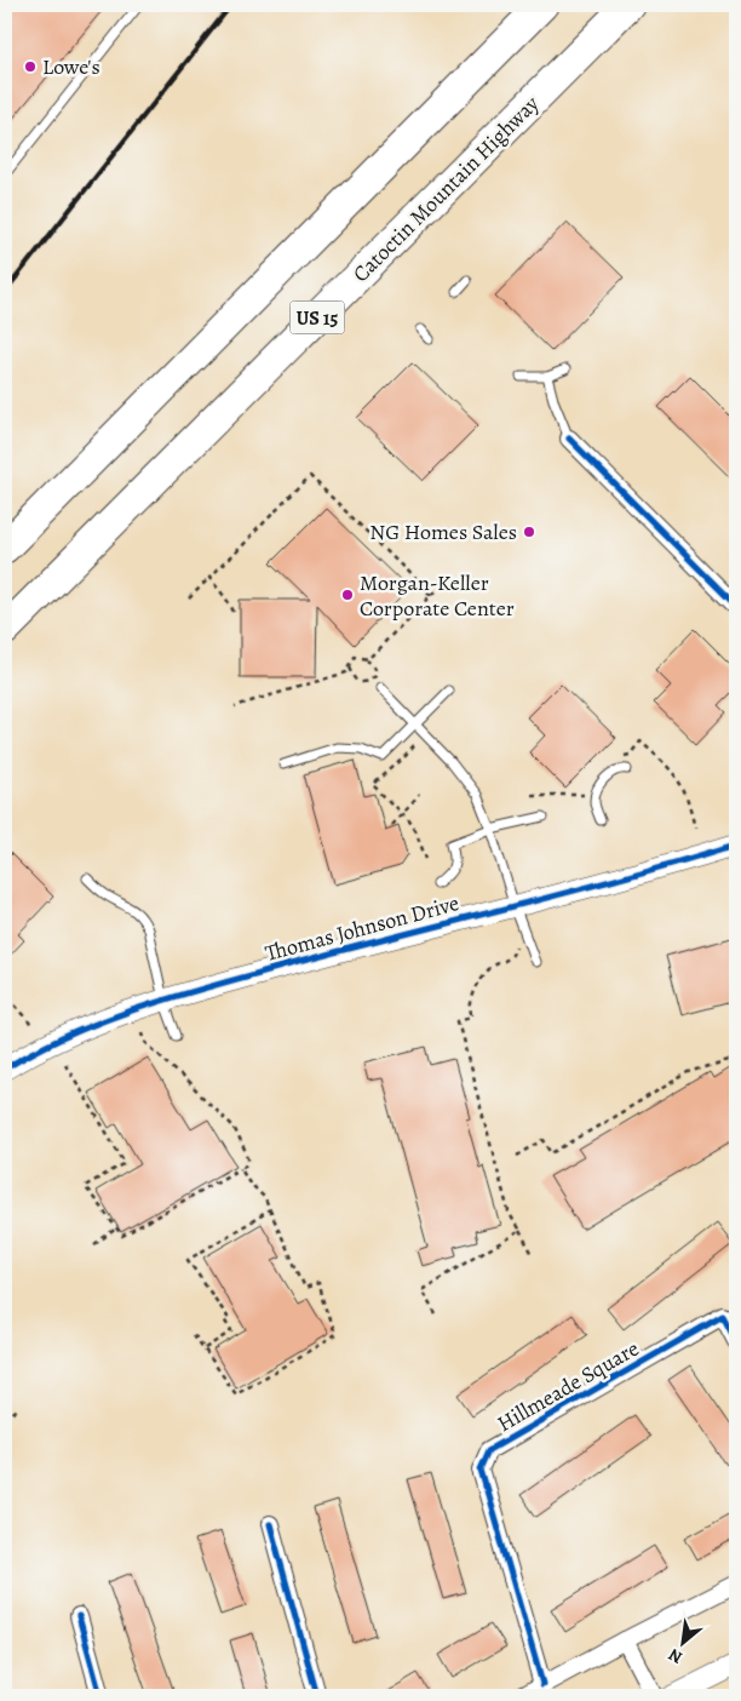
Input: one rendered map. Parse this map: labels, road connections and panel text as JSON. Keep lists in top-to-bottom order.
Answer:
{
  "streets": {
    "highway": ["Catoctin Mountain Highway", "US 15"],
    "street": ["Thomas Johnson Drive", "Hillmeade Square"]
  },
  "places": ["Lowe's", "NG Homes Sales", "Morgan-Keller Corporate Center"],
  "north": "bottom left"
}
